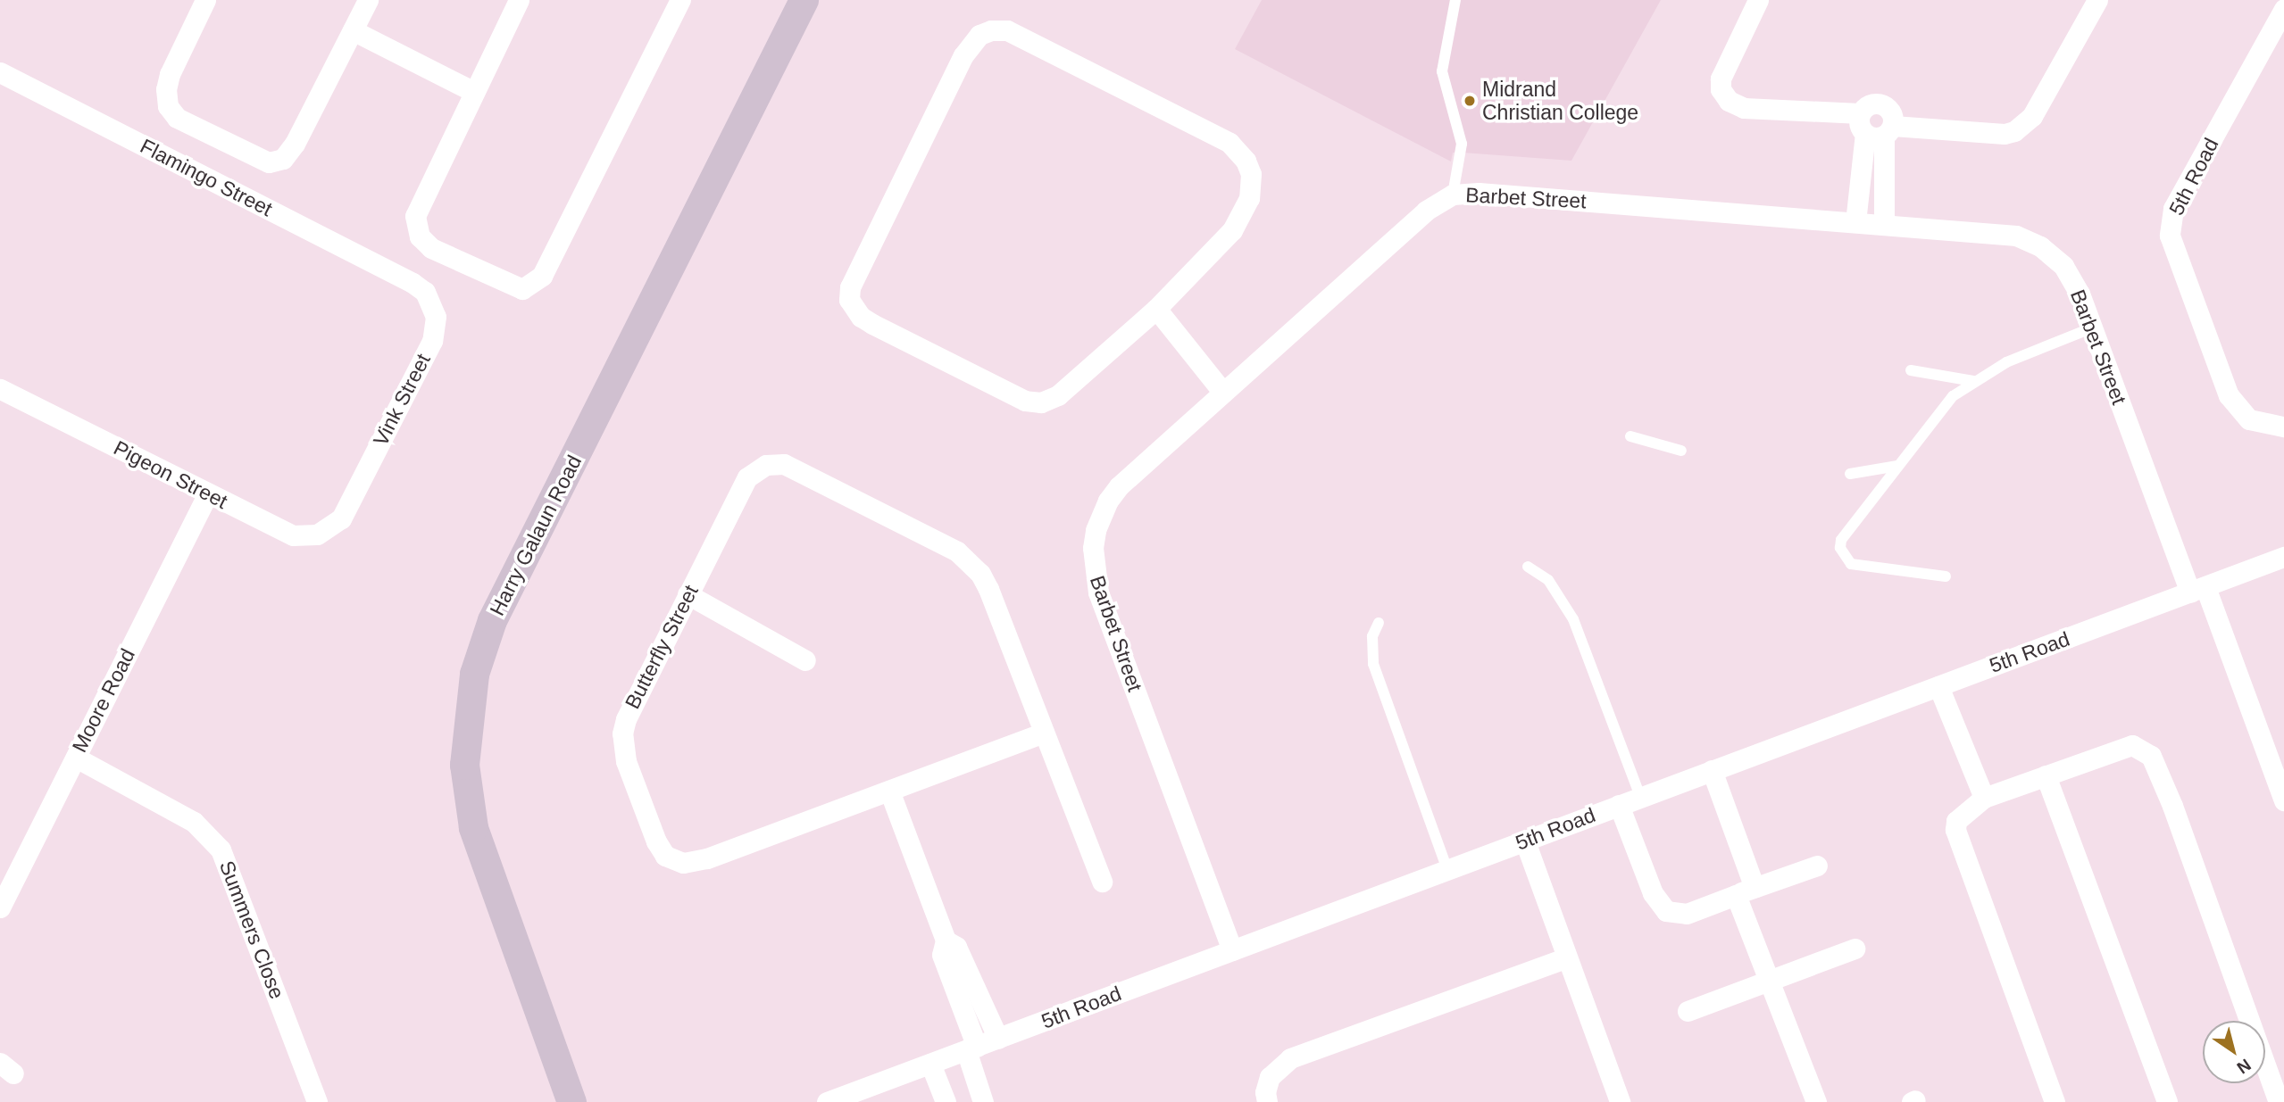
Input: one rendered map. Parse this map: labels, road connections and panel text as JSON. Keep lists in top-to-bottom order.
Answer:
{
  "streets": {
    "main road": ["Harry Galaun Road"],
    "street": [
      "5th Road",
      "Flamingo Street",
      "Barbet Street",
      "Vink Street",
      "Pigeon Street",
      "Butterfly Street",
      "Moore Road",
      "Summers Close"
    ]
  },
  "crossings": [
    ["5th Road", "Barbet Street"],
    ["Flamingo Street", "Vink Street"],
    ["Vink Street", "Pigeon Street"],
    ["Pigeon Street", "Moore Road"],
    ["Moore Road", "Summers Close"]
  ],
  "places": ["Midrand Christian College"],
  "north": "bottom right"
}
